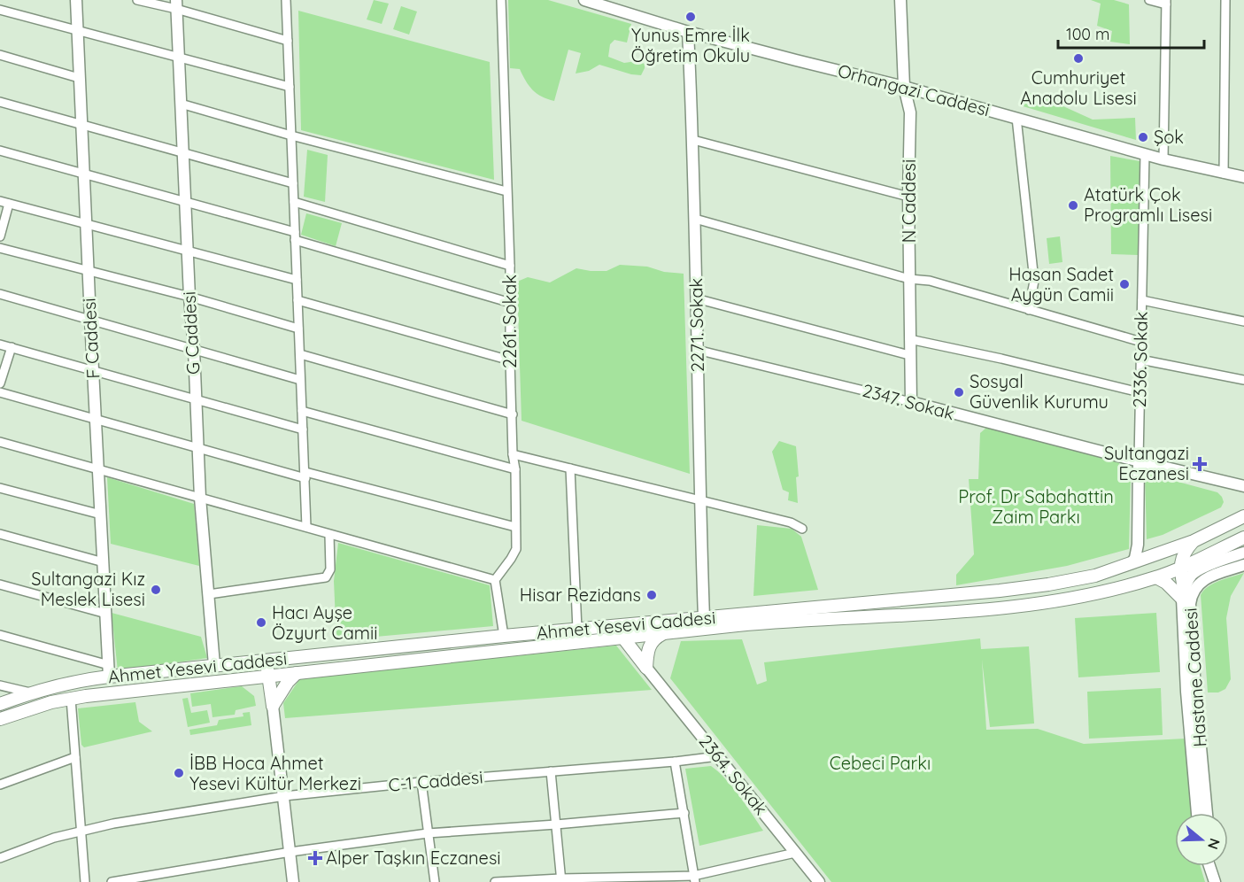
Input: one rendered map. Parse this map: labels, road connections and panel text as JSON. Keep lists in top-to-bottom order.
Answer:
{
  "streets": {
    "main road": ["Ahmet Yesevi Caddesi"],
    "street": [
      "Orhangazi Caddesi",
      "N Caddesi",
      "2261. Sokak",
      "2271. Sokak",
      "G Caddesi",
      "F Caddesi",
      "2336. Sokak",
      "2347. Sokak",
      "Hastane Caddesi",
      "2364. Sokak",
      "C-1 Caddesi"
    ]
  },
  "crossings": [
    ["Orhangazi Caddesi", "N Caddesi"],
    ["Orhangazi Caddesi", "2271. Sokak"],
    ["Orhangazi Caddesi", "2336. Sokak"],
    ["N Caddesi", "2347. Sokak"],
    ["2271. Sokak", "2347. Sokak"],
    ["2271. Sokak", "Ahmet Yesevi Caddesi"],
    ["G Caddesi", "Ahmet Yesevi Caddesi"],
    ["F Caddesi", "Ahmet Yesevi Caddesi"],
    ["2336. Sokak", "2347. Sokak"],
    ["2336. Sokak", "Ahmet Yesevi Caddesi"],
    ["2364. Sokak", "C-1 Caddesi"]
  ],
  "parks": ["Prof. Dr Sabahattin Zaim Parkı", "Cebeci Parkı"],
  "places": {
    "other": [
      "Yunus Emre İlk Öğretim Okulu",
      "Cumhuriyet Anadolu Lisesi",
      "Şok",
      "Atatürk Çok Programlı Lisesi",
      "Hasan Sadet Aygün Camii",
      "Sosyal Güvenlik Kurumu",
      "Sultangazi Kız Meslek Lisesi",
      "Hisar Rezidans",
      "Hacı Ayşe Özyurt Camii",
      "İBB Hoca Ahmet Yesevi Kültür Merkezi"
    ],
    "health": ["Sultangazi Eczanesi", "Alper Taşkın Eczanesi"]
  },
  "scale_bar": "100 m",
  "north": "right"
}
